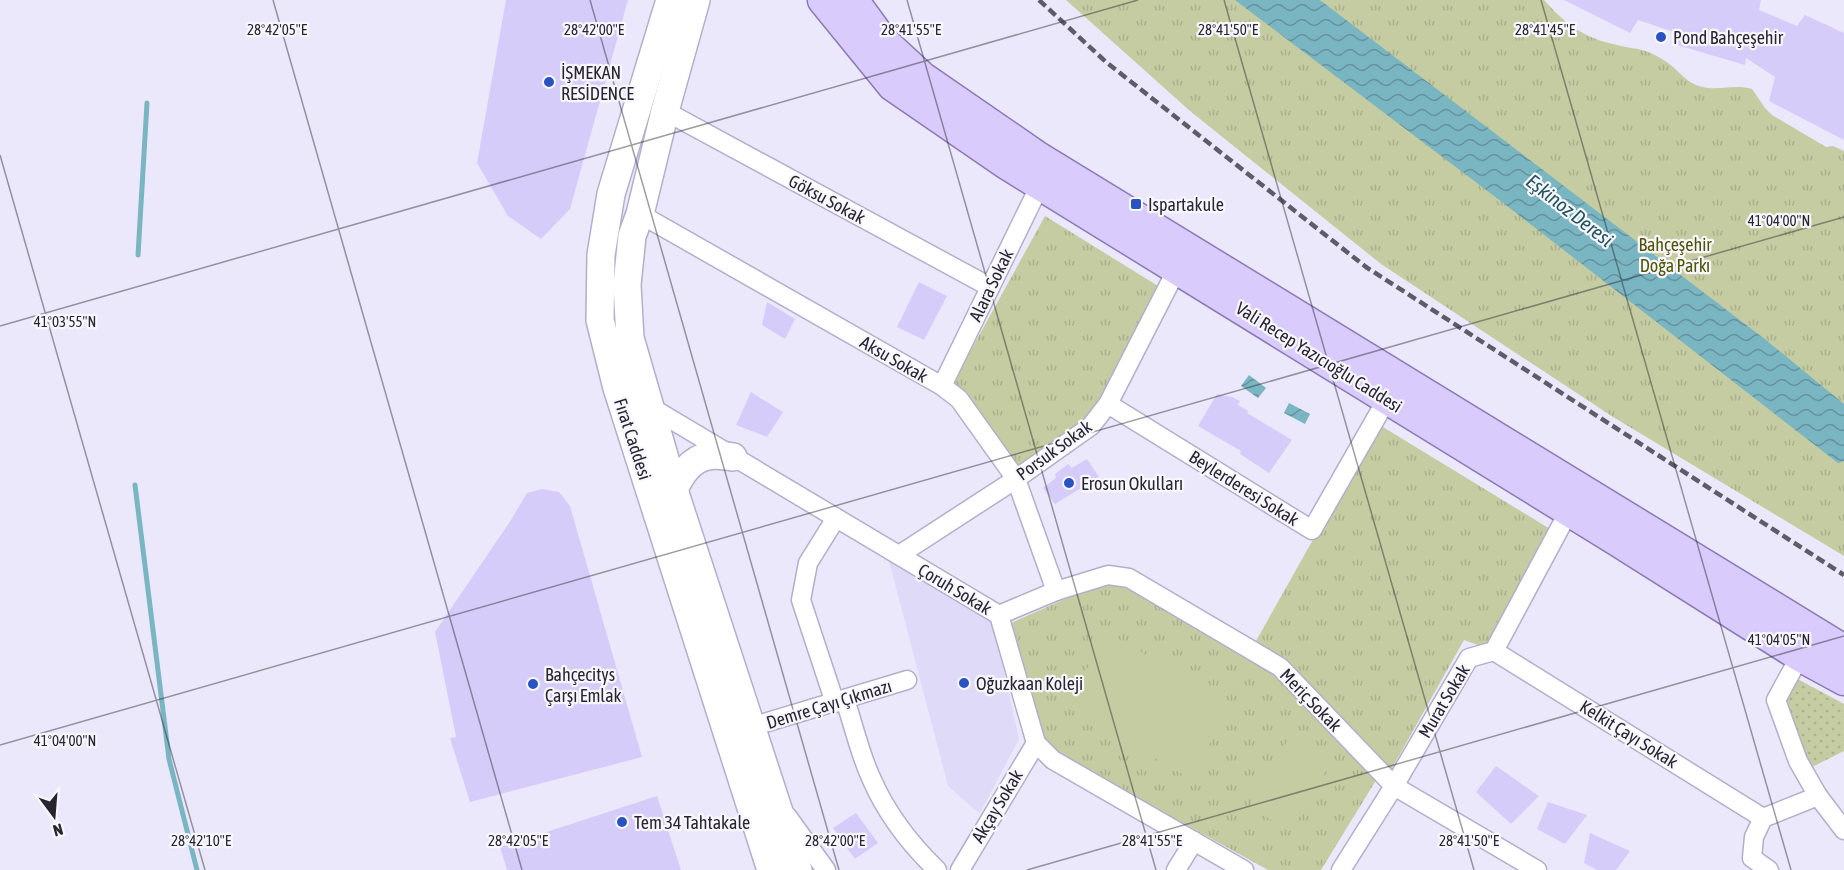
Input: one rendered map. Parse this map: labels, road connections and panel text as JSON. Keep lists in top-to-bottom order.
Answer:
{
  "streets": {
    "main road": ["Vali Recep Yazıcıoğlu Caddesi", "Fırat Caddesi"],
    "street": [
      "Göksu Sokak",
      "Alara Sokak",
      "Aksu Sokak",
      "Porsuk Sokak",
      "Beylerderesi Sokak",
      "Çoruh Sokak",
      "Meriç Sokak",
      "Murat Sokak",
      "Demre Çayı Çıkmazı",
      "Kelkit Çayı Sokak",
      "Akçay Sokak"
    ]
  },
  "crossings": [
    ["Göksu Sokak", "Alara Sokak"],
    ["Göksu Sokak", "Fırat Caddesi"],
    ["Alara Sokak", "Vali Recep Yazıcıoğlu Caddesi"],
    ["Alara Sokak", "Aksu Sokak"],
    ["Vali Recep Yazıcıoğlu Caddesi", "Porsuk Sokak"],
    ["Vali Recep Yazıcıoğlu Caddesi", "Beylerderesi Sokak"],
    ["Aksu Sokak", "Fırat Caddesi"],
    ["Aksu Sokak", "Porsuk Sokak"],
    ["Aksu Sokak", "Meriç Sokak"],
    ["Fırat Caddesi", "Çoruh Sokak"],
    ["Fırat Caddesi", "Demre Çayı Çıkmazı"],
    ["Porsuk Sokak", "Beylerderesi Sokak"],
    ["Porsuk Sokak", "Çoruh Sokak"],
    ["Çoruh Sokak", "Meriç Sokak"],
    ["Çoruh Sokak", "Akçay Sokak"],
    ["Meriç Sokak", "Murat Sokak"],
    ["Murat Sokak", "Kelkit Çayı Sokak"]
  ],
  "water": ["Eşkinoz Deresi"],
  "parks": ["Bahçeşehir Doğa Parkı"],
  "places": {
    "other": [
      "Pond Bahçeşehir",
      "İŞMEKAN RESİDENCE",
      "Erosun Okulları",
      "Oğuzkaan Koleji",
      "Bahçecitys Çarşı Emlak",
      "Tem 34 Tahtakale"
    ],
    "transit": ["Ispartakule"]
  },
  "north": "bottom",
  "coordinates": [
    "28°42'05\"E",
    "28°42'00\"E",
    "28°41'55\"E",
    "28°41'50\"E",
    "28°41'45\"E",
    "41°04'00\"N",
    "41°03'55\"N",
    "41°04'05\"N",
    "28°42'10\"E"
  ]
}
